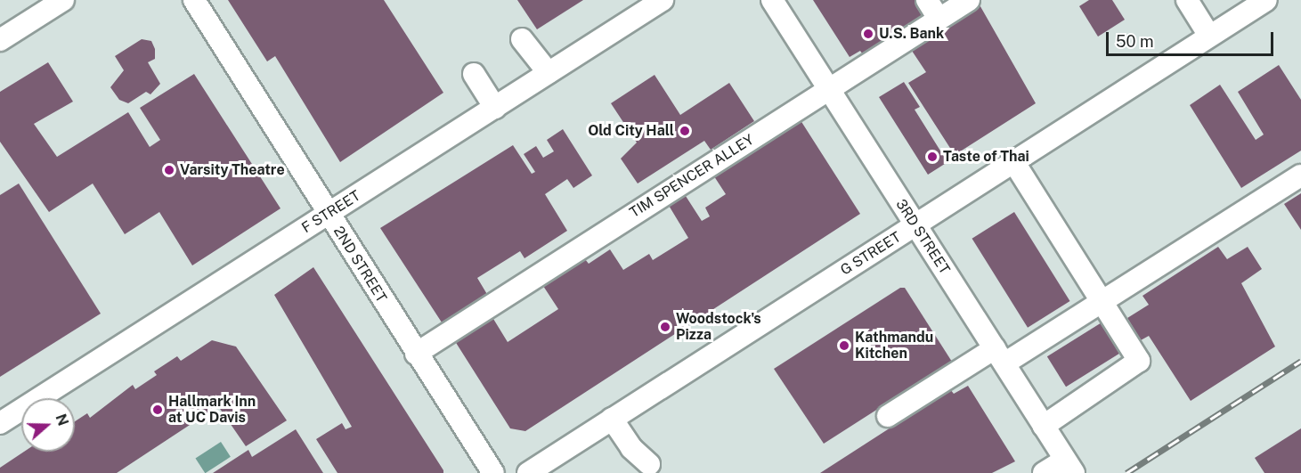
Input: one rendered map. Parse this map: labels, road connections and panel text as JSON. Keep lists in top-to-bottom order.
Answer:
{
  "streets": {
    "street": [
      "TIM SPENCER ALLEY",
      "F STREET",
      "3RD STREET",
      "G STREET",
      "2ND STREET"
    ]
  },
  "crossings": [
    ["TIM SPENCER ALLEY", "3RD STREET"],
    ["TIM SPENCER ALLEY", "2ND STREET"],
    ["F STREET", "2ND STREET"],
    ["3RD STREET", "G STREET"]
  ],
  "places": [
    "U.S. Bank",
    "Old City Hall",
    "Taste of Thai",
    "Varsity Theatre",
    "Woodstock's Pizza",
    "Kathmandu Kitchen",
    "Hallmark Inn at UC Davis"
  ],
  "scale_bar": "50 m",
  "north": "right"
}
